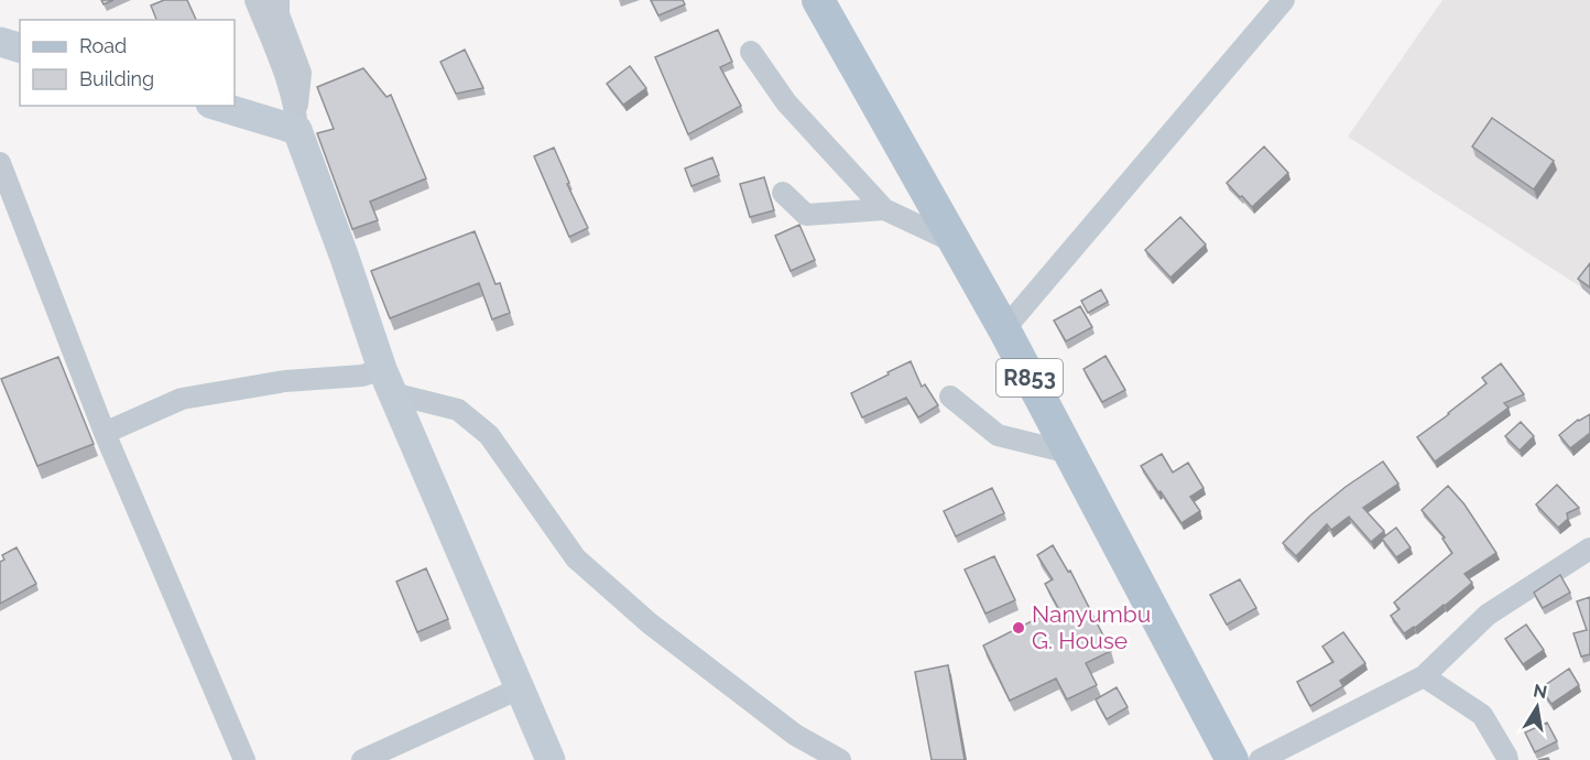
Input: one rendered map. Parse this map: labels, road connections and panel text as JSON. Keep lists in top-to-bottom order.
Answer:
{
  "streets": {
    "main road": ["R853"]
  },
  "places": ["Nanyumbu G. House"],
  "legend": ["Road", "Building"],
  "north": "top"
}
